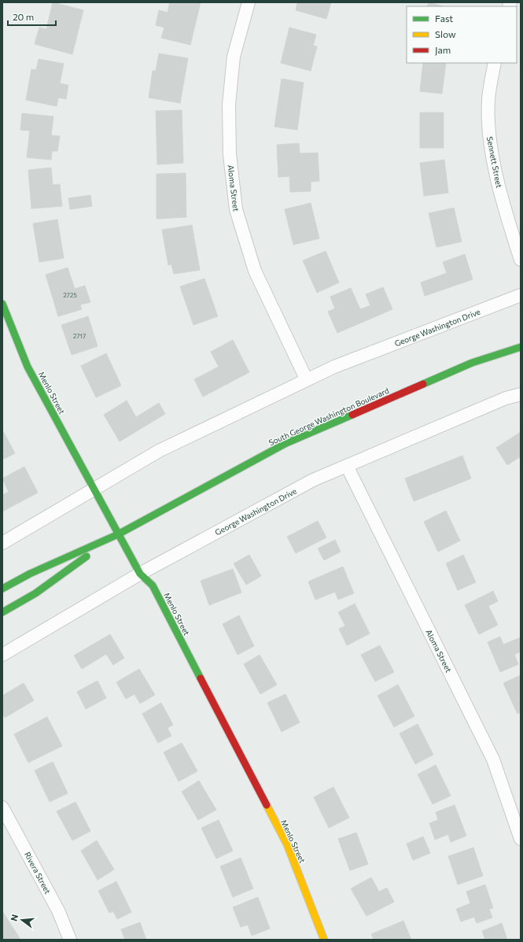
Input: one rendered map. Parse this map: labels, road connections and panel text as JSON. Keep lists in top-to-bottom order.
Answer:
{
  "streets": {
    "street": [
      "Sennett Street",
      "Aloma Street",
      "George Washington Drive",
      "Menlo Street",
      "South George Washington Boulevard",
      "Rivera Street"
    ]
  },
  "crossings": [
    ["Aloma Street", "George Washington Drive"],
    ["George Washington Drive", "Menlo Street"],
    ["Menlo Street", "South George Washington Boulevard"]
  ],
  "house_numbers": ["2725", "2717"],
  "legend": ["Fast", "Slow", "Jam"],
  "scale_bar": "20 m",
  "north": "left"
}
